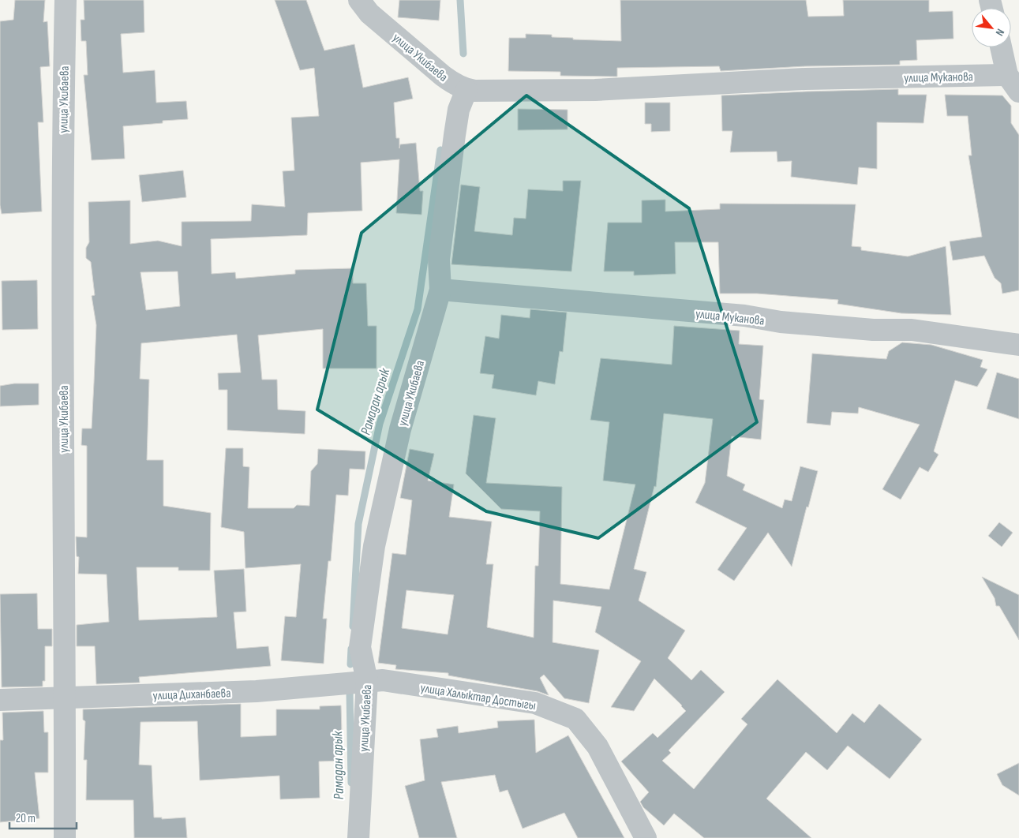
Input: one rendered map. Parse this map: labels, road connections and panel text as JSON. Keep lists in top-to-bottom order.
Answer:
{
  "streets": {
    "street": [
      "улица Укибаева",
      "улица Муканова",
      "улица Диханбаева",
      "улица Халыктар Достыгы"
    ]
  },
  "crossings": [
    ["улица Укибаева", "улица Муканова"],
    ["улица Укибаева", "улица Диханбаева"],
    ["улица Укибаева", "улица Халыктар Достыгы"],
    ["улица Диханбаева", "улица Халыктар Достыгы"]
  ],
  "water": ["Рамадан арык"],
  "scale_bar": "20 m",
  "north": "bottom right"
}
